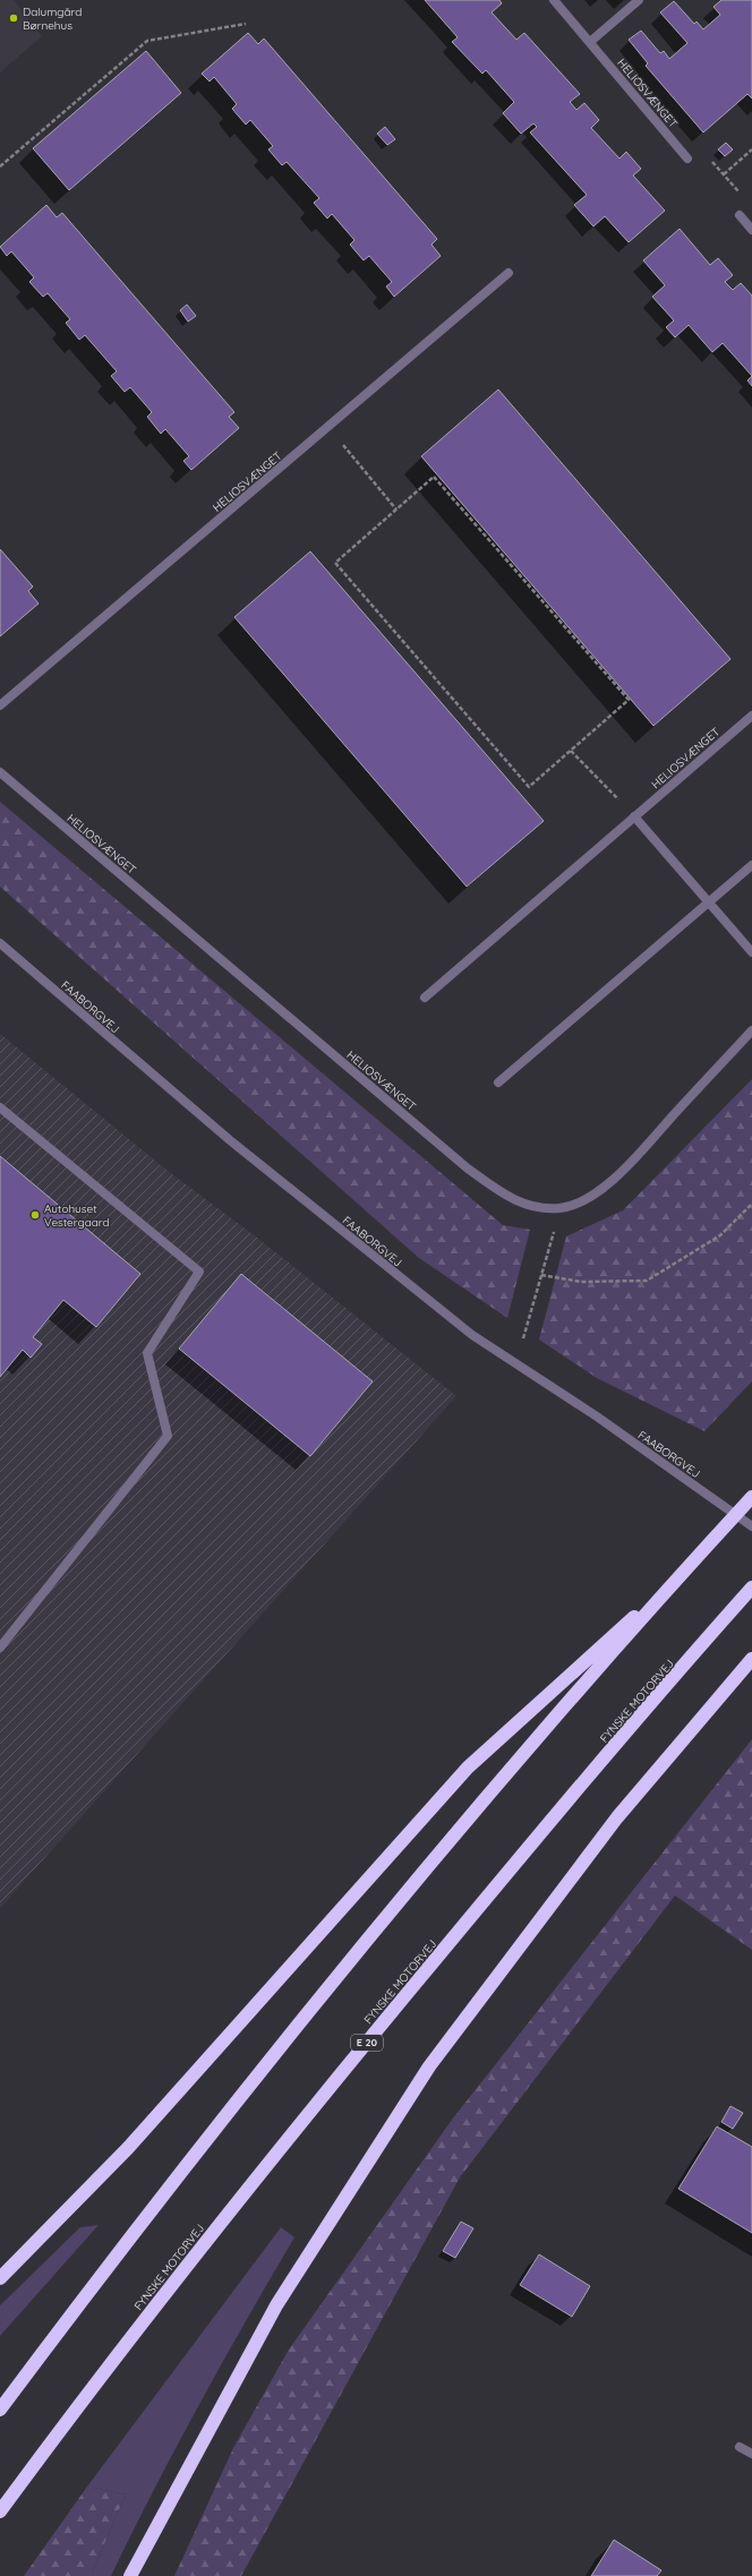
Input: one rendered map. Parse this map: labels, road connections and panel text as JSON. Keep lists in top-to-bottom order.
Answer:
{
  "streets": {
    "highway": ["FYNSKE MOTORVEJ", "E 20"],
    "street": ["HELIOSVÆNGET", "FAABORGVEJ"]
  },
  "places": ["Dalumgård Børnehus", "Autohuset Vestergaard"]
}
